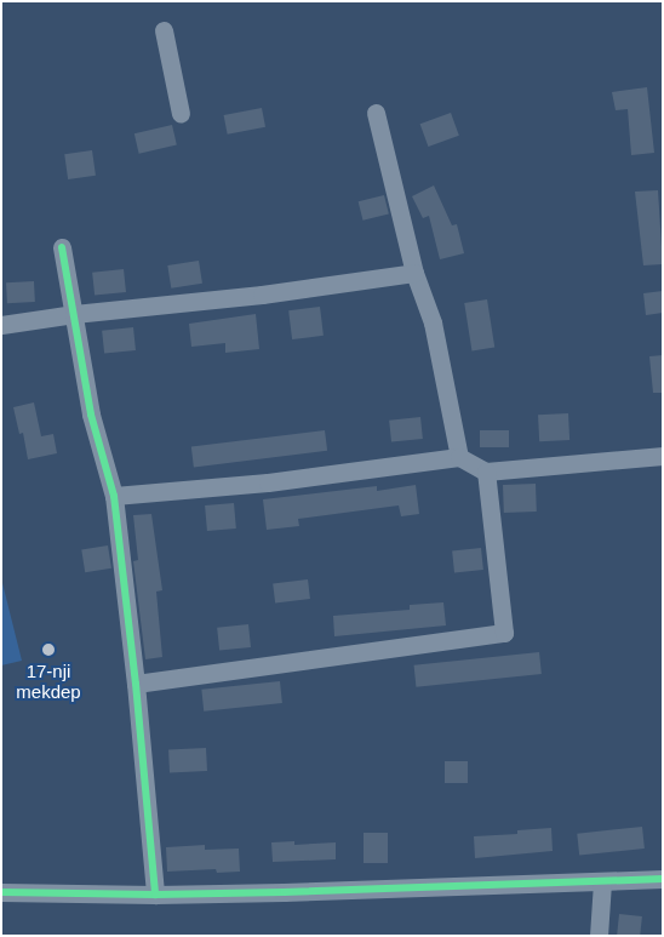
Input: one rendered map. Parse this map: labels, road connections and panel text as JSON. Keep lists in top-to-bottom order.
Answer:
{
  "places": ["17-nji mekdep"]
}
